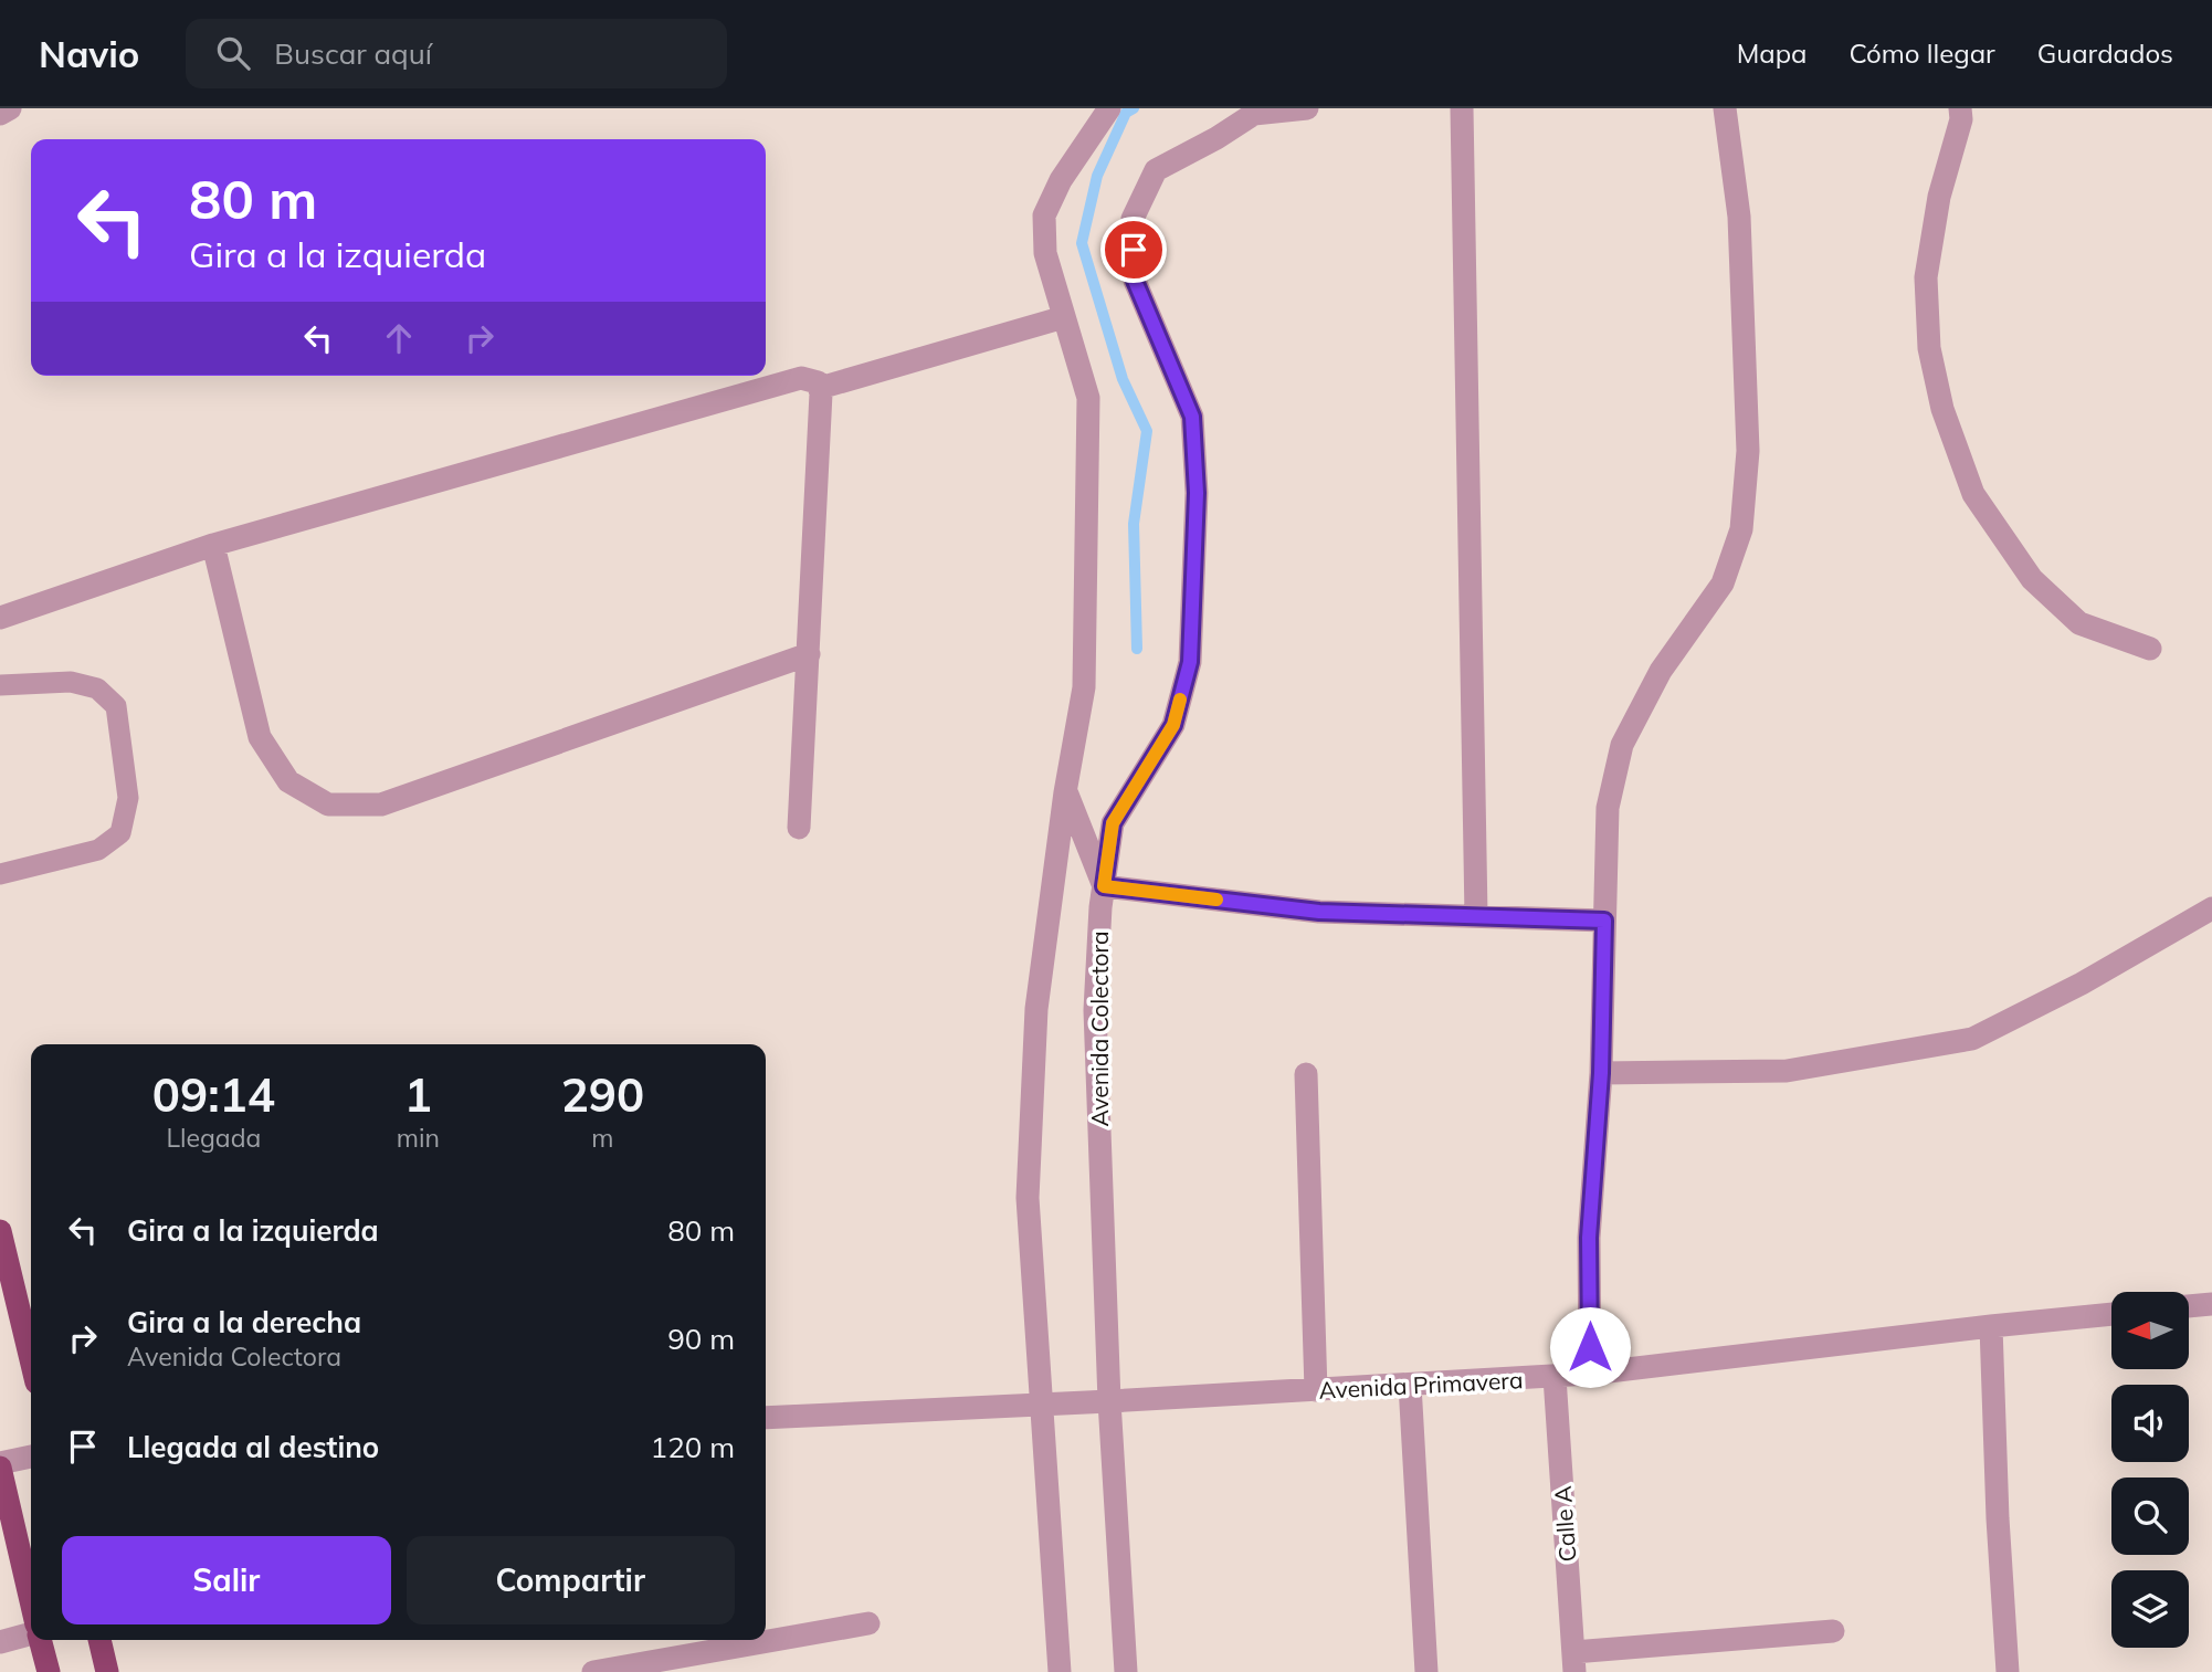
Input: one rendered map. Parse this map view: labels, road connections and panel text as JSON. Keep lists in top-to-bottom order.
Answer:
{
  "streets": {
    "street": ["Avenida Colectora", "Avenida Primavera", "Calle A"]
  },
  "crossings": [
    ["Avenida Colectora", "Avenida Primavera"],
    ["Avenida Primavera", "Calle A"]
  ],
  "north": "left",
  "page": {
    "header": "Navio",
    "search": "Buscar aquí",
    "nav": ["Mapa", "Cómo llegar", "Guardados"],
    "turn": ["80 m", "Gira a la izquierda"],
    "eta": [
      "09:14",
      "Llegada",
      "1",
      "min",
      "290",
      "m"
    ],
    "list": [
      {
        "name": "Gira a la izquierda",
        "value": "80 m"
      },
      {
        "name": "Gira a la derecha",
        "note": "Avenida Colectora",
        "value": "90 m"
      },
      {
        "name": "Llegada al destino",
        "value": "120 m"
      }
    ],
    "buttons": ["Salir", "Compartir"]
  }
}
